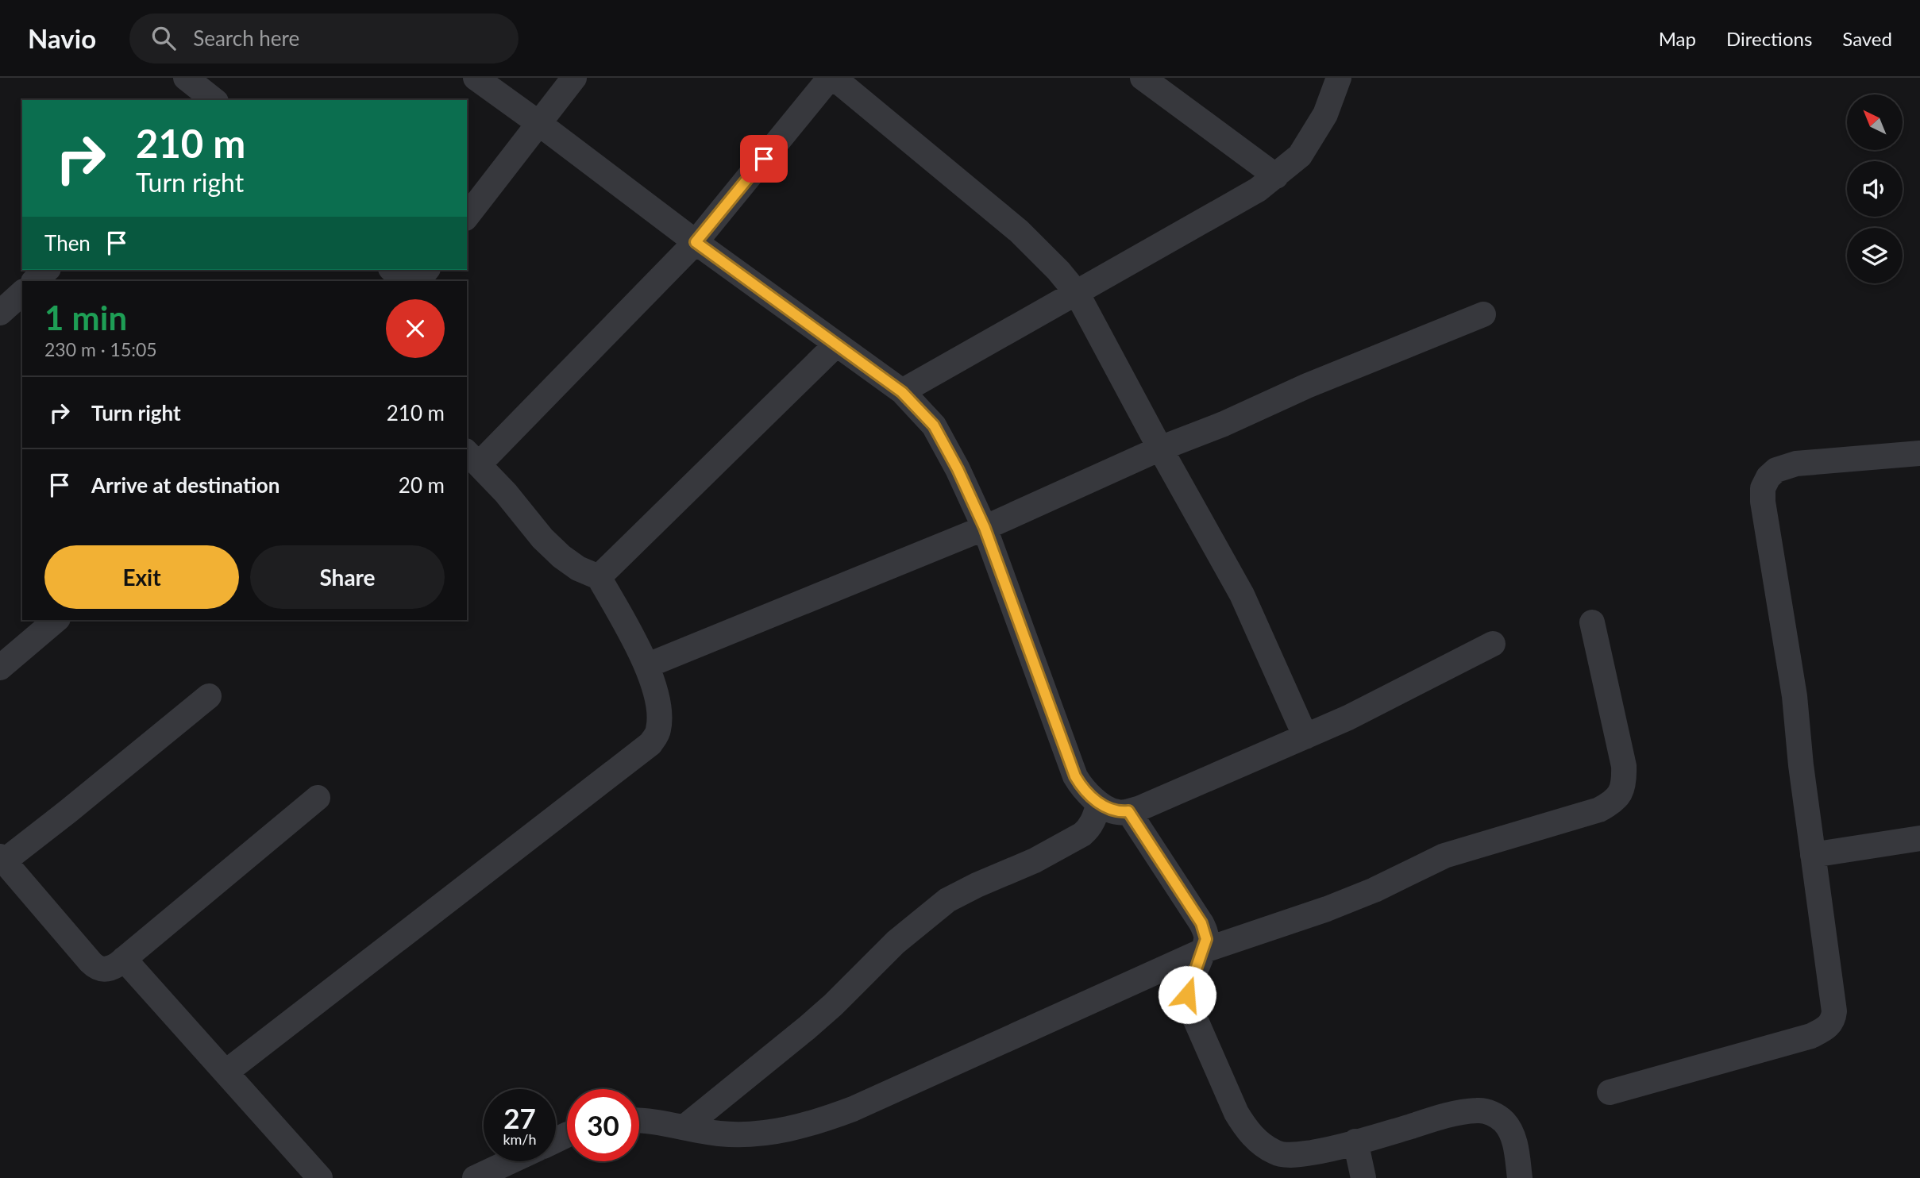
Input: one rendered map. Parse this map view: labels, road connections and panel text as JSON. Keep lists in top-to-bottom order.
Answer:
{
  "north": "top left",
  "page": {
    "header": "Navio",
    "search": "Search here",
    "nav": ["Map", "Directions", "Saved"],
    "turn": ["210 m", "Turn right"],
    "then": "Then",
    "heading": ["1 min", "230 m · 15:05"],
    "list": [
      {
        "name": "Turn right",
        "value": "210 m"
      },
      {
        "name": "Arrive at destination",
        "value": "20 m"
      }
    ],
    "buttons": ["Exit", "Share"],
    "speed": "27 km/h",
    "limit": "30"
  }
}
